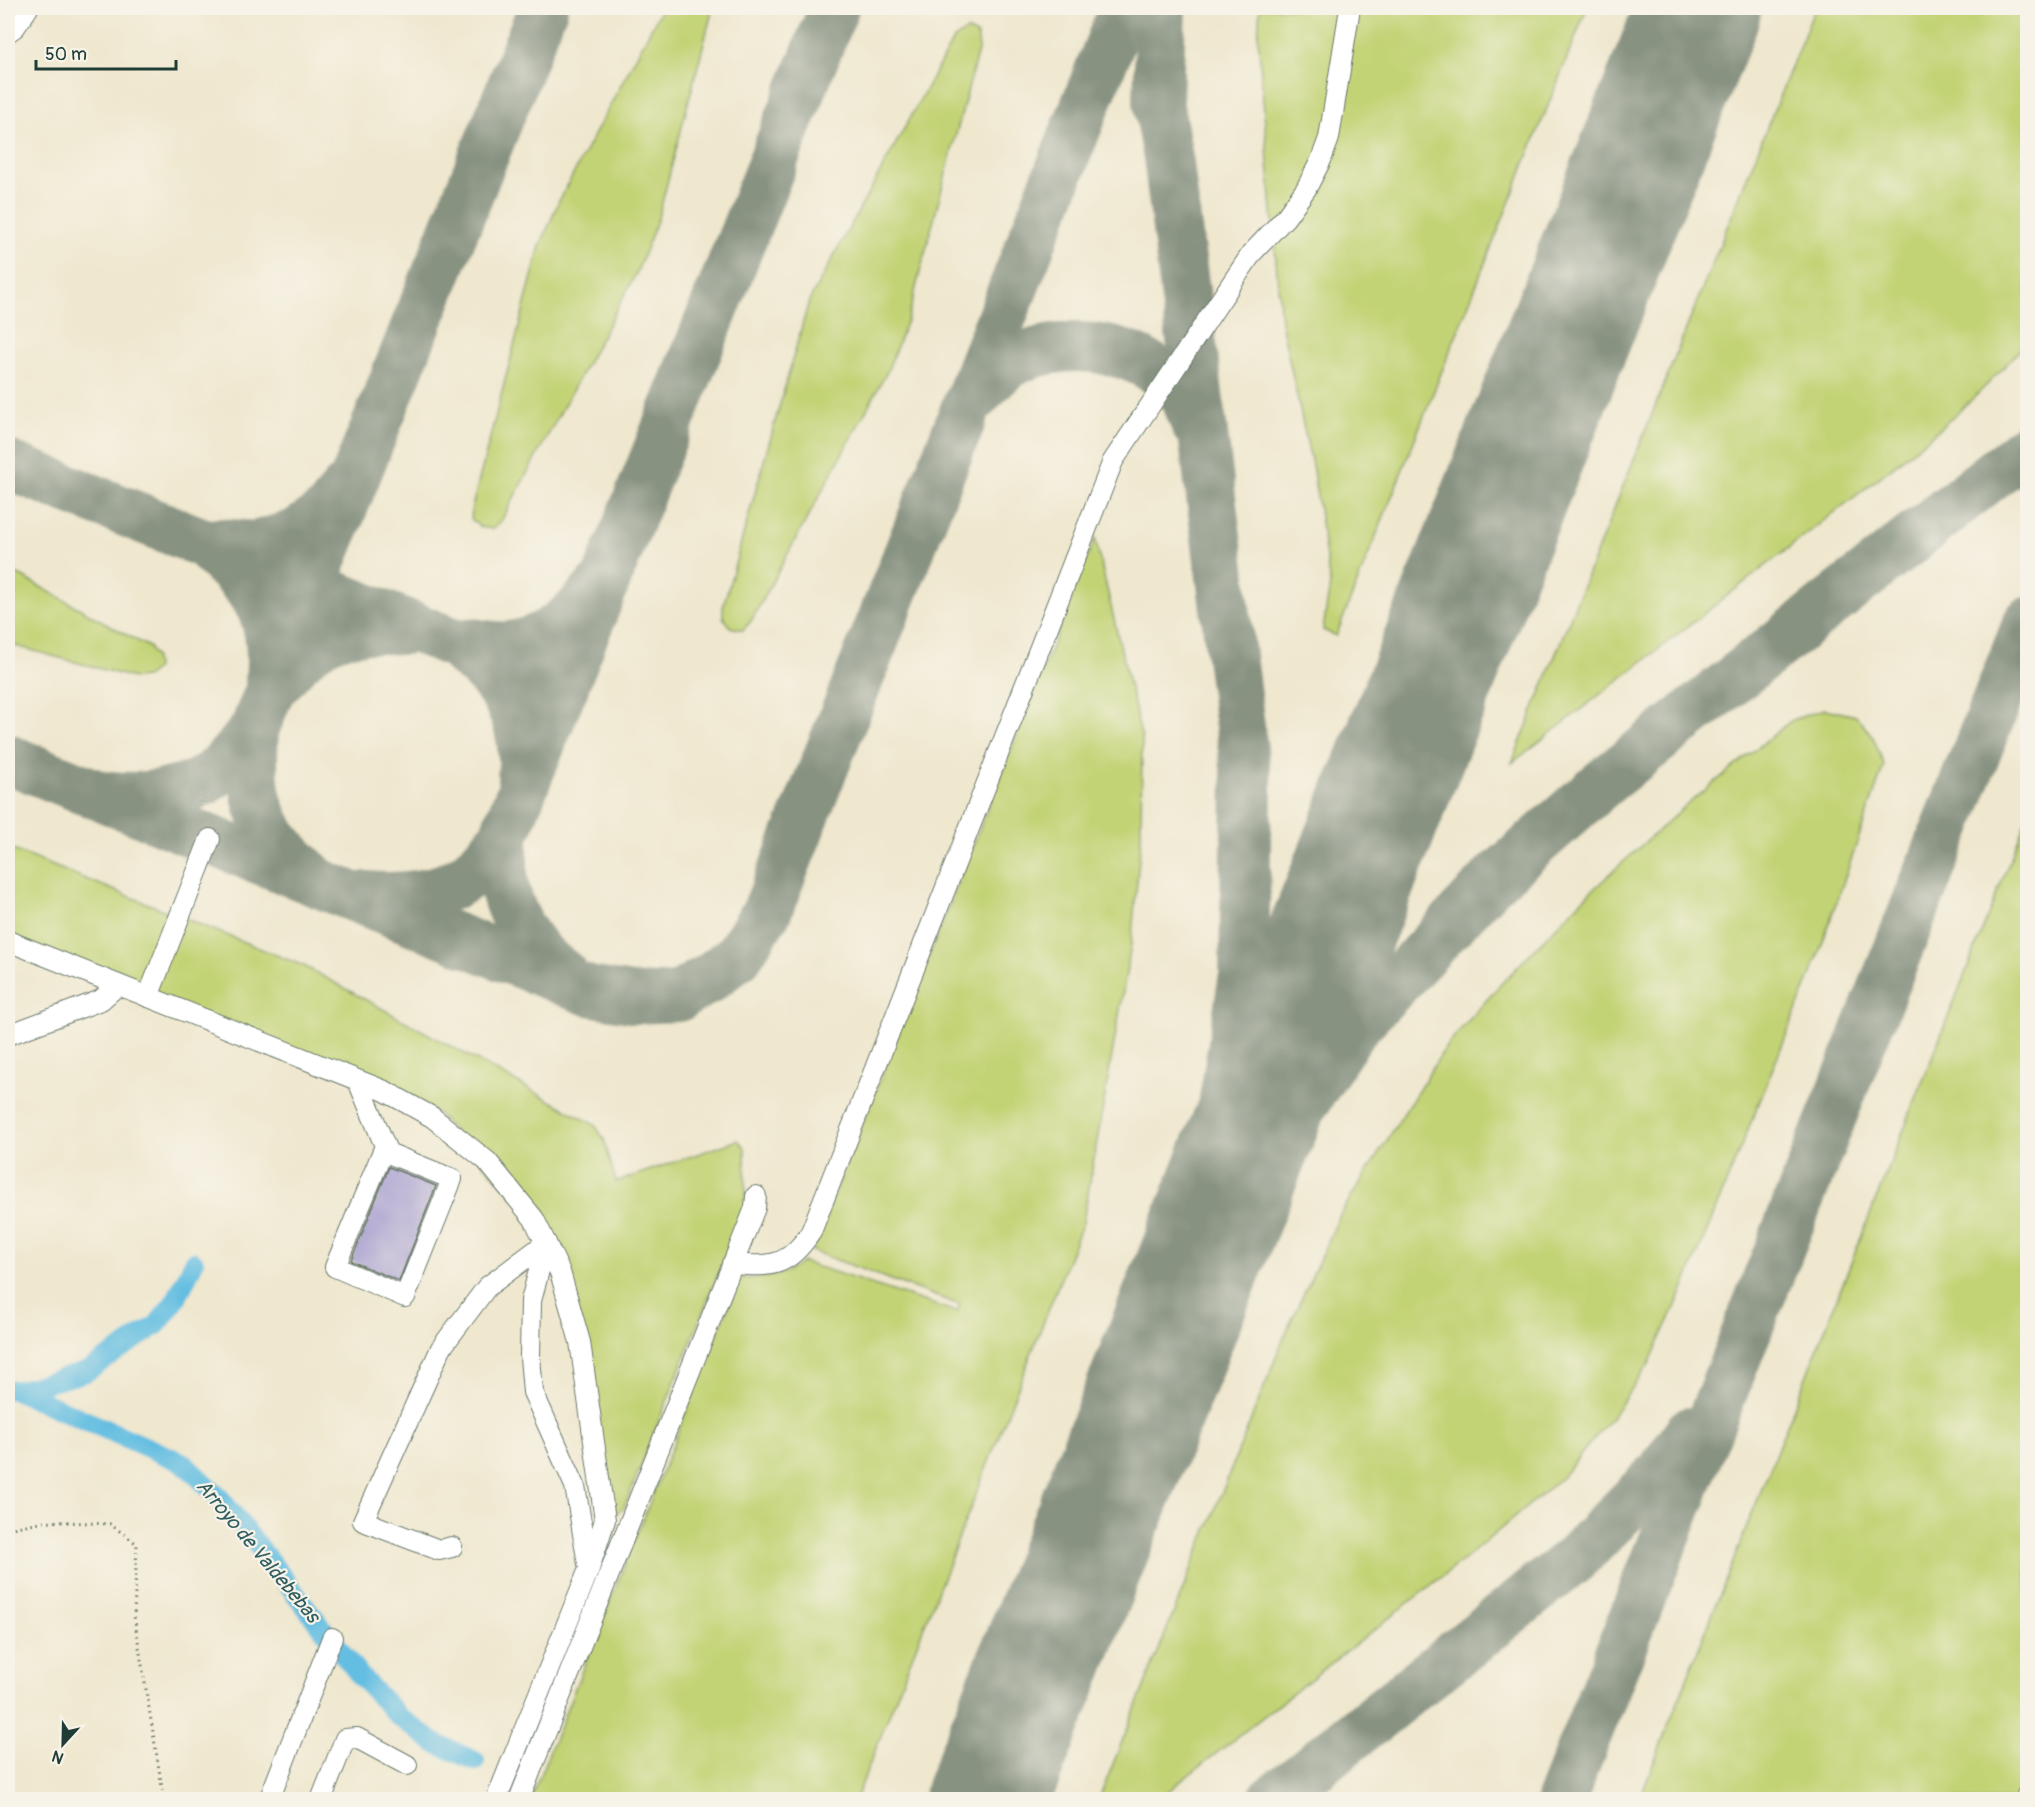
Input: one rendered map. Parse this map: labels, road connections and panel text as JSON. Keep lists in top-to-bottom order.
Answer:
{
  "water": ["Arroyo de Valdebebas"],
  "scale_bar": "50 m",
  "north": "bottom"
}
